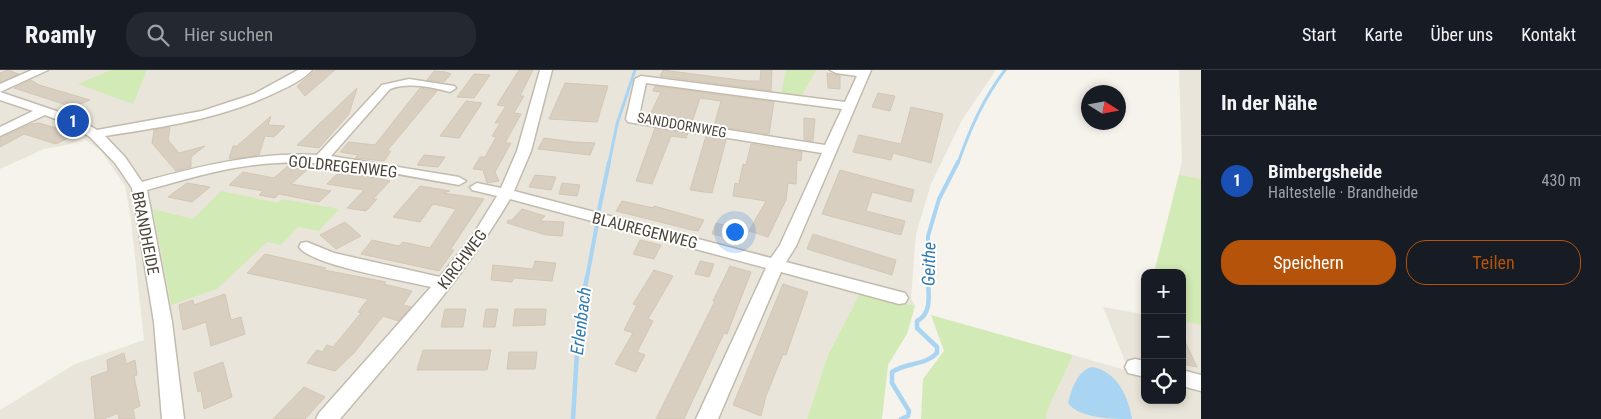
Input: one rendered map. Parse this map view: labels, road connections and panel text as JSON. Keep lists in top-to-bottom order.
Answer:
{
  "streets": {
    "street": [
      "SANDDORNWEG",
      "GOLDREGENWEG",
      "BLAUREGENWEG",
      "BRANDHEIDE",
      "KIRCHWEG"
    ]
  },
  "crossings": [
    ["GOLDREGENWEG", "BRANDHEIDE"],
    ["BLAUREGENWEG", "KIRCHWEG"]
  ],
  "water": ["Geithe", "Erlenbach"],
  "north": "right",
  "page": {
    "header": "Roamly",
    "search": "Hier suchen",
    "nav": [
      "Start",
      "Karte",
      "Über uns",
      "Kontakt"
    ],
    "heading": "In der Nähe",
    "pins": "1",
    "list": [
      {
        "mark": "1",
        "name": "Bimbergsheide",
        "note": "Haltestelle · Brandheide",
        "value": "430 m"
      }
    ],
    "buttons": ["Speichern", "Teilen"],
    "map_buttons": ["+", "−"]
  }
}
